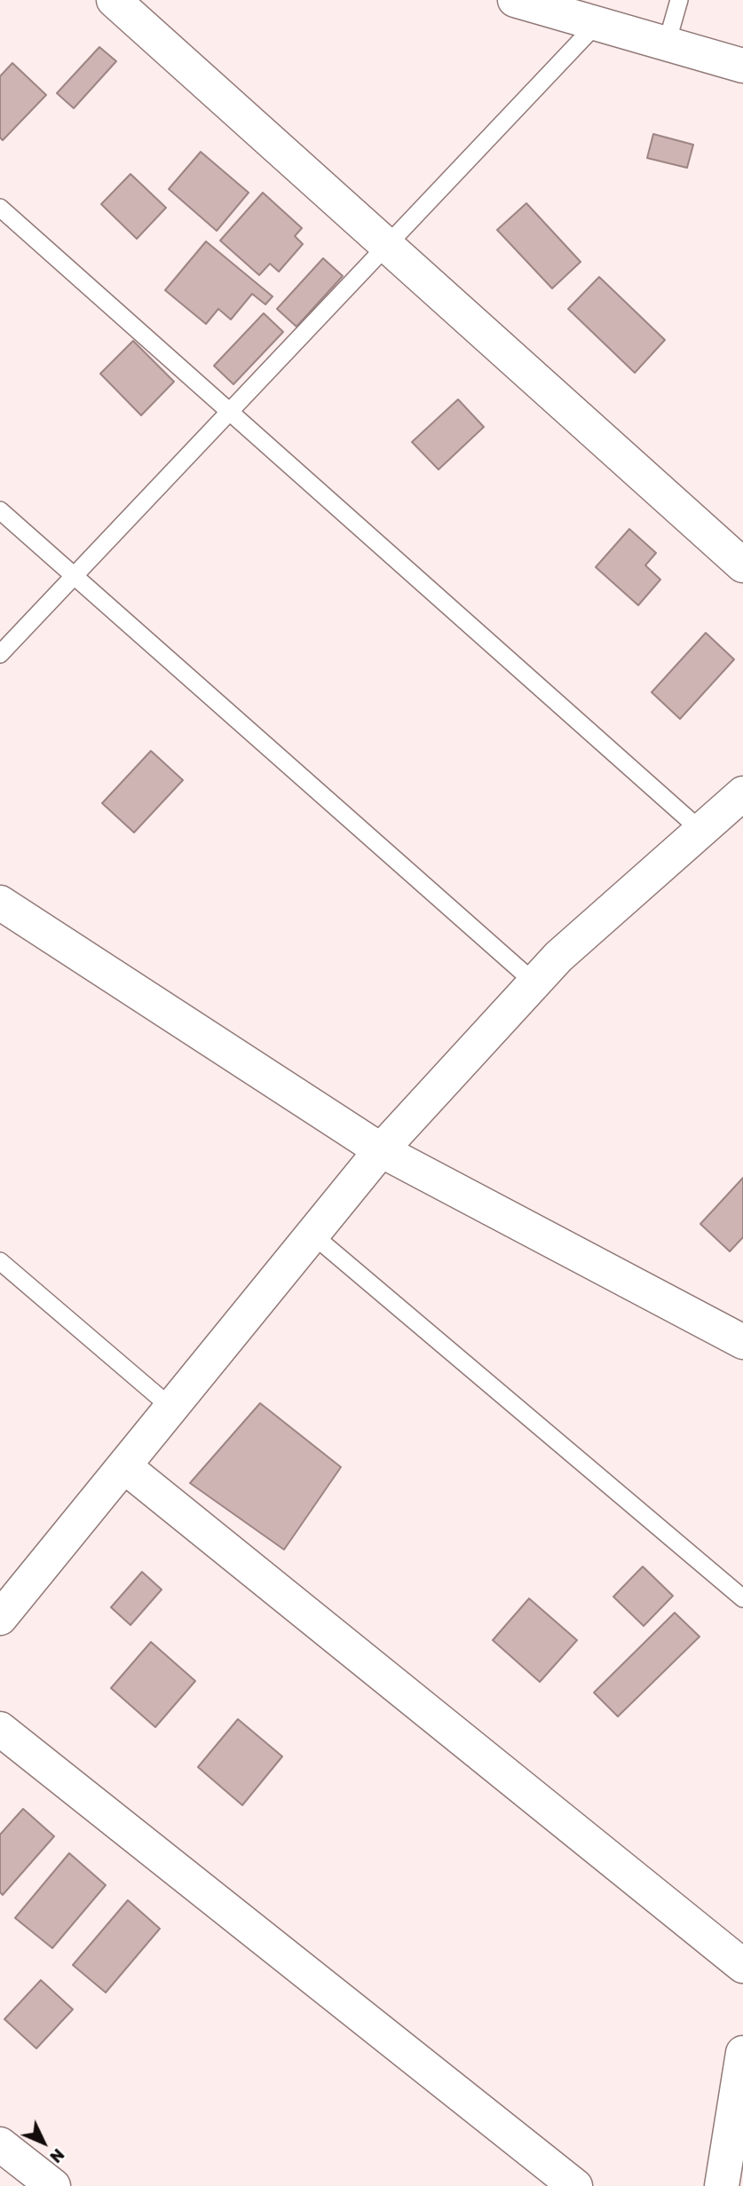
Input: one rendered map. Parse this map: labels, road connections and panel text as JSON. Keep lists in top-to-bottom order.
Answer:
{
  "north": "bottom right"
}
